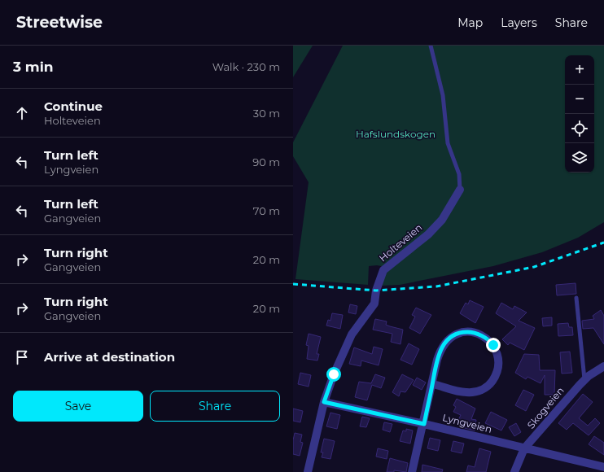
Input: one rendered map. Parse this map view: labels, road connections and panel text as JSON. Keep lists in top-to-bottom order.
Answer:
{
  "streets": {
    "street": ["Holteveien", "Skogveien", "Lyngveien"]
  },
  "crossings": [
    ["Holteveien", "Lyngveien"],
    ["Skogveien", "Lyngveien"]
  ],
  "parks": ["Hafslundskogen"],
  "page": {
    "header": "Streetwise",
    "nav": ["Map", "Layers", "Share"],
    "heading": ["3 min", "Walk · 230 m"],
    "map_buttons": ["+", "−"],
    "list": [
      ["Continue", "Holteveien", "30 m"],
      ["Turn left", "Lyngveien", "90 m"],
      ["Turn left", "Gangveien", "70 m"],
      ["Turn right", "Gangveien", "20 m"],
      ["Turn right", "Gangveien", "20 m"],
      "Arrive at destination"
    ],
    "buttons": ["Save", "Share"]
  }
}
